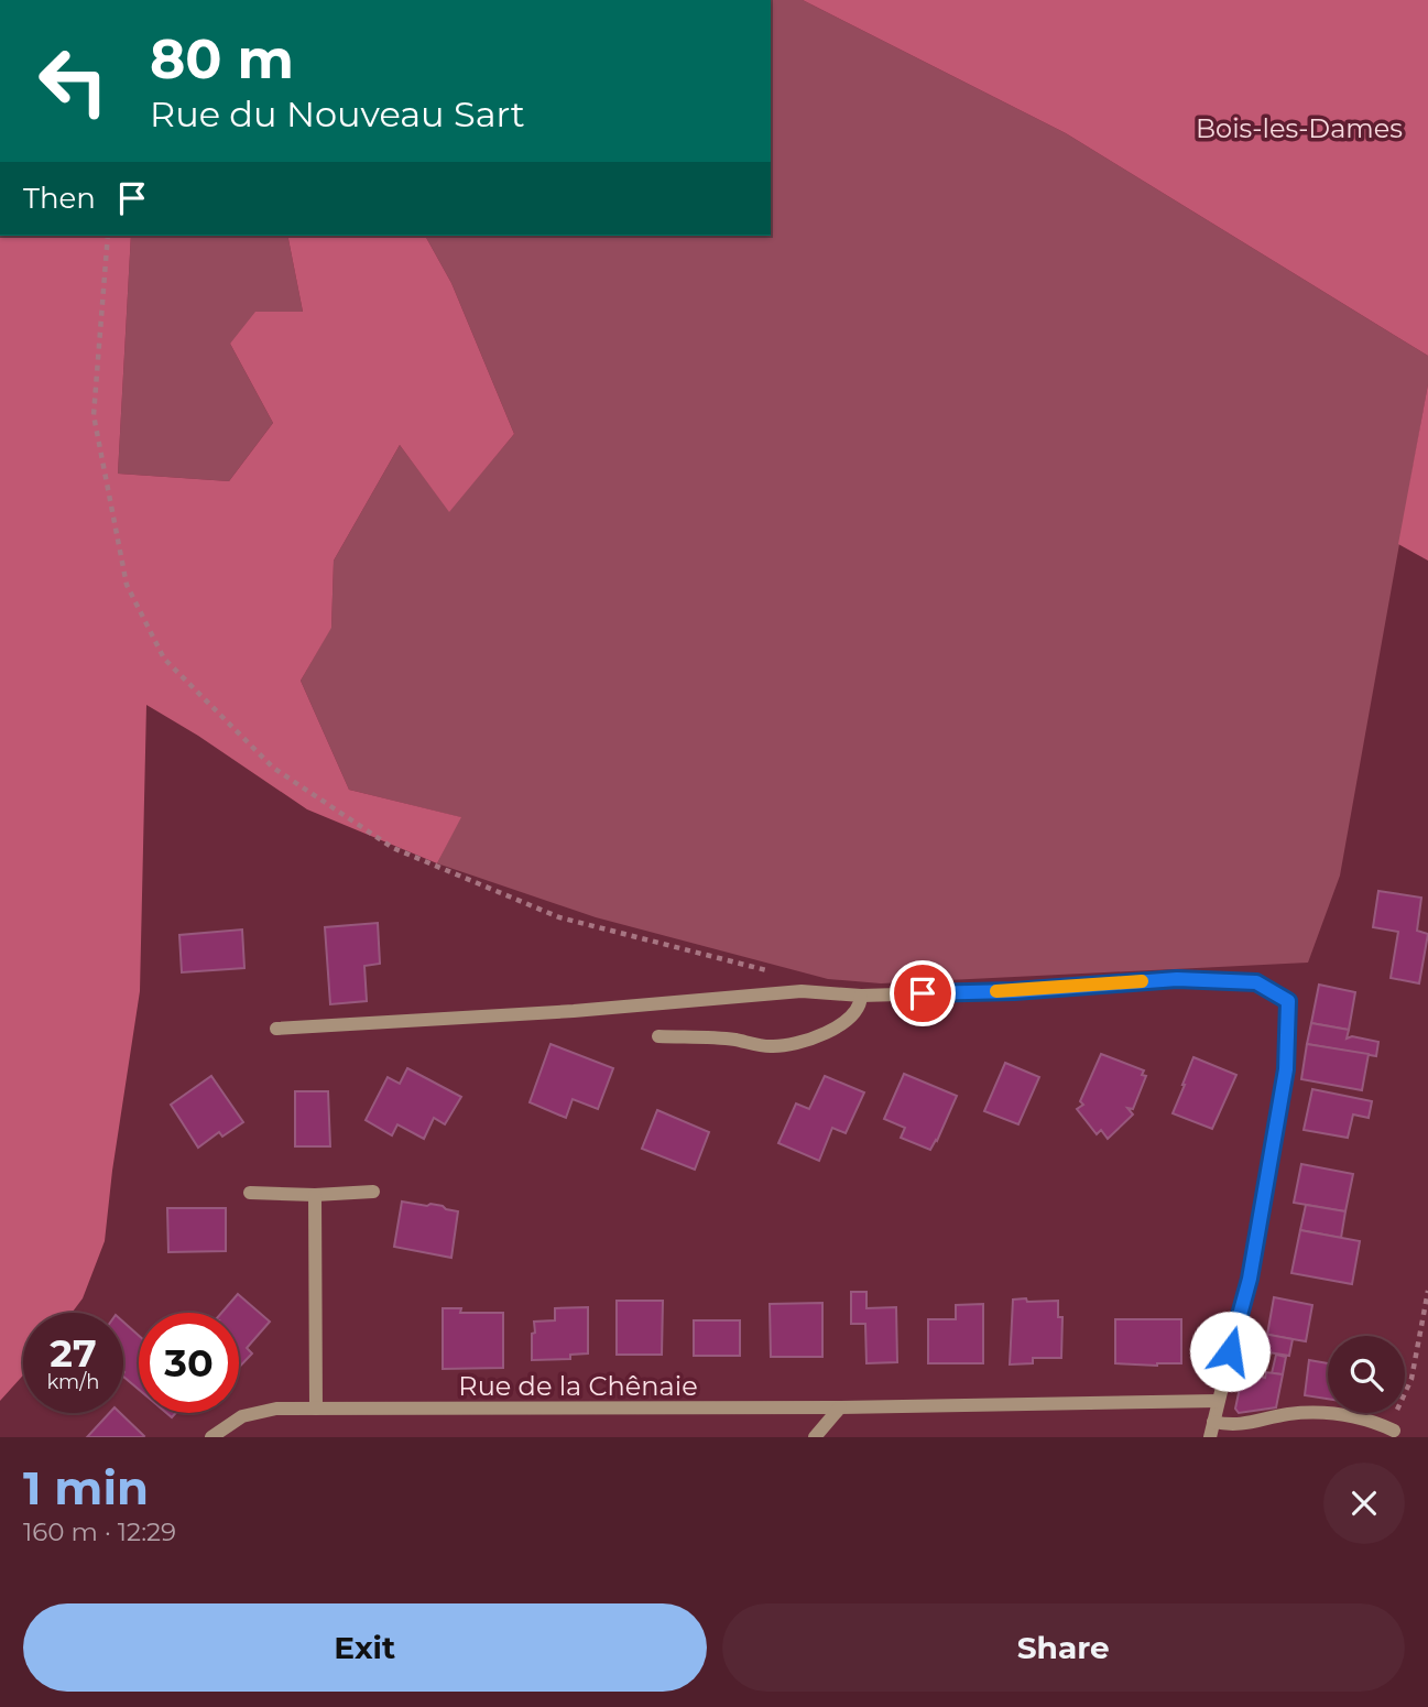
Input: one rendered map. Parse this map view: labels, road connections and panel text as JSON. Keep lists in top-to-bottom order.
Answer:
{
  "streets": {
    "street": ["Rue de la Chênaie"]
  },
  "parks": ["Bois-les-Dames"],
  "page": {
    "turn": ["80 m", "Rue du Nouveau Sart"],
    "then": "Then",
    "speed": "27 km/h",
    "limit": "30",
    "heading": ["1 min", "160 m · 12:29"],
    "buttons": ["Exit", "Share"]
  }
}
